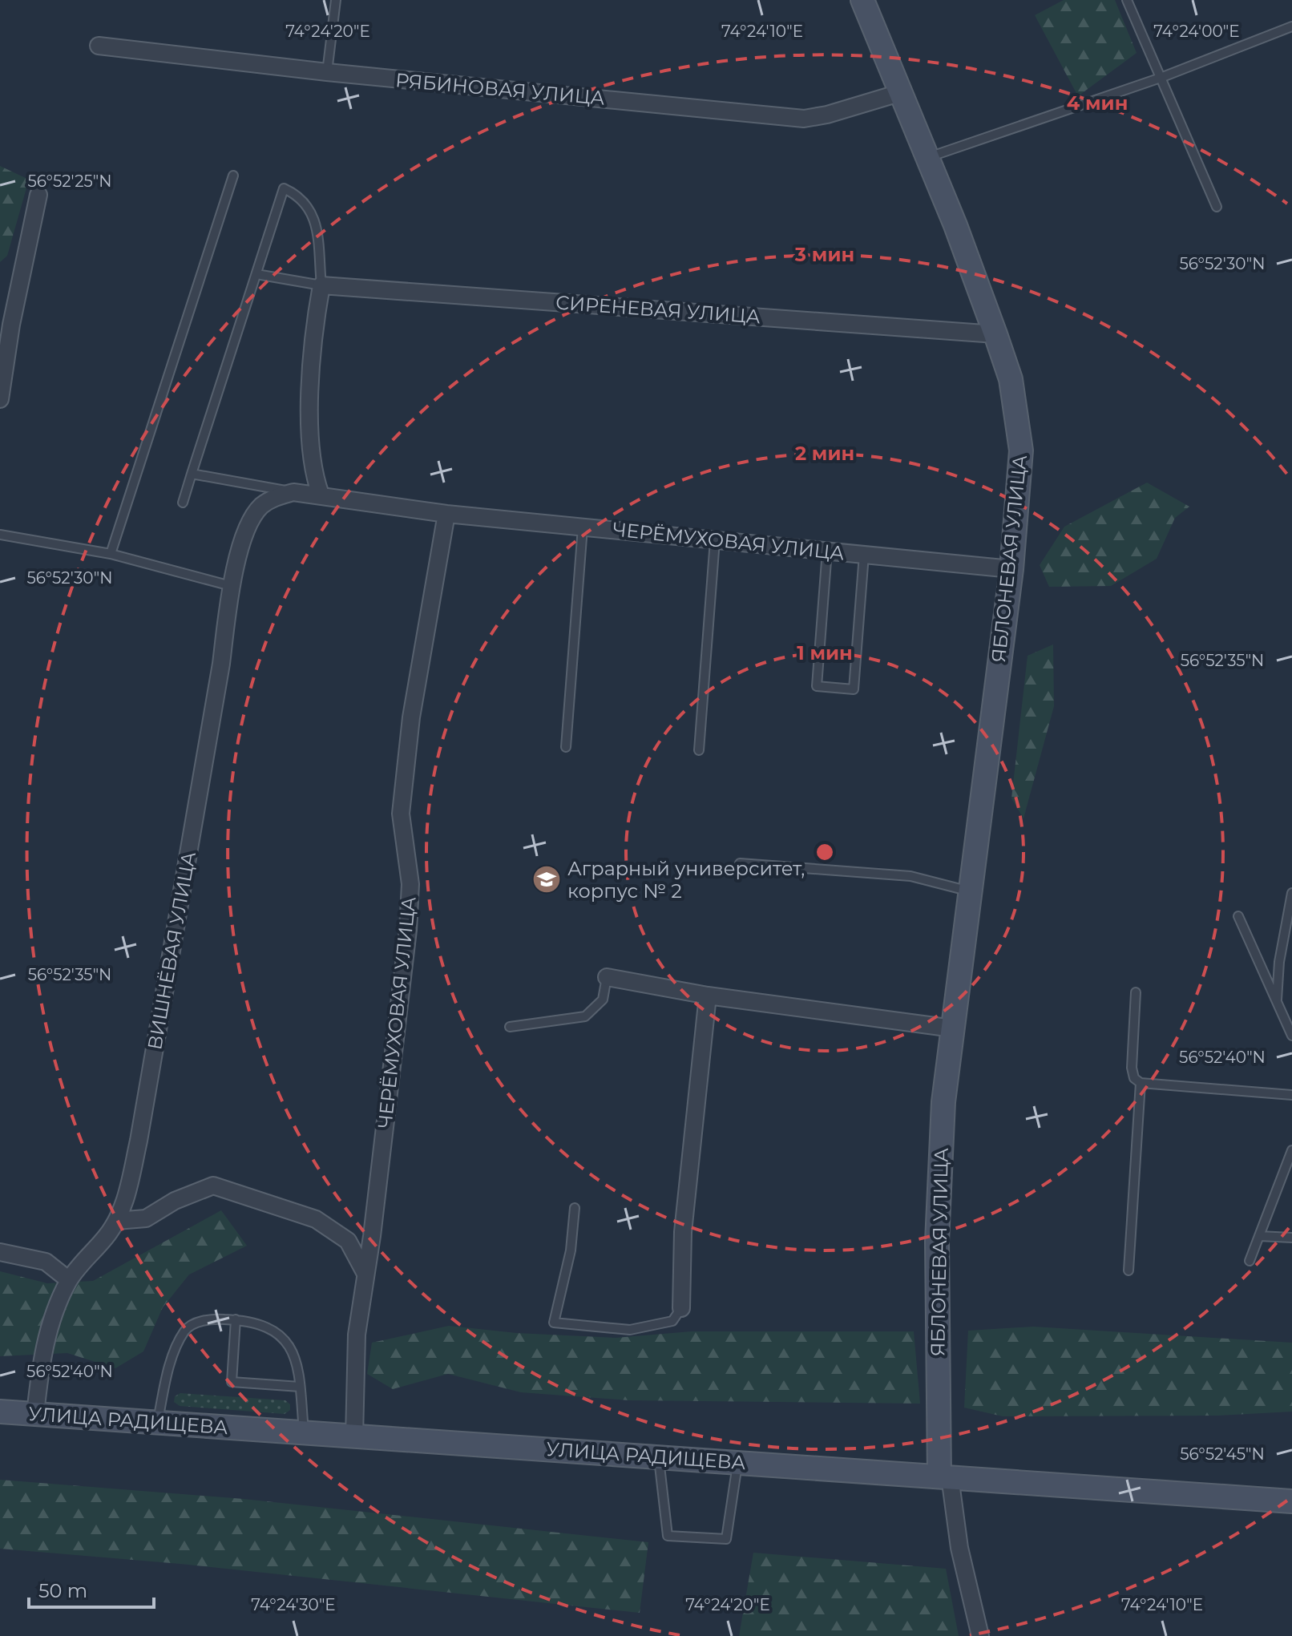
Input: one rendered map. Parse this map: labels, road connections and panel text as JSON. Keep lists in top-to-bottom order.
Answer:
{
  "streets": {
    "street": [
      "РЯБИНОВАЯ УЛИЦА",
      "СИРЕНЕВАЯ УЛИЦА",
      "ЧЕРЁМУХОВАЯ УЛИЦА",
      "ЯБЛОНЕВАЯ УЛИЦА",
      "ВИШНЁВАЯ УЛИЦА",
      "УЛИЦА РАДИЩЕВА"
    ]
  },
  "crossings": [
    ["РЯБИНОВАЯ УЛИЦА", "ЯБЛОНЕВАЯ УЛИЦА"],
    ["СИРЕНЕВАЯ УЛИЦА", "ЯБЛОНЕВАЯ УЛИЦА"],
    ["ЧЕРЁМУХОВАЯ УЛИЦА", "ЯБЛОНЕВАЯ УЛИЦА"],
    ["ЧЕРЁМУХОВАЯ УЛИЦА", "ВИШНЁВАЯ УЛИЦА"],
    ["ЧЕРЁМУХОВАЯ УЛИЦА", "УЛИЦА РАДИЩЕВА"],
    ["ЯБЛОНЕВАЯ УЛИЦА", "УЛИЦА РАДИЩЕВА"],
    ["ВИШНЁВАЯ УЛИЦА", "УЛИЦА РАДИЩЕВА"]
  ],
  "places": {
    "school or university": ["Аграрный университет, корпус № 2"]
  },
  "scale_bar": "50 m",
  "coordinates": [
    "74°24'20\"E",
    "74°24'10\"E",
    "74°24'00\"E",
    "56°52'25\"N",
    "56°52'30\"N",
    "56°52'35\"N",
    "56°52'40\"N",
    "56°52'45\"N",
    "74°24'30\"E"
  ],
  "rings": [
    "4 мин",
    "3 мин",
    "2 мин",
    "1 мин"
  ]
}
